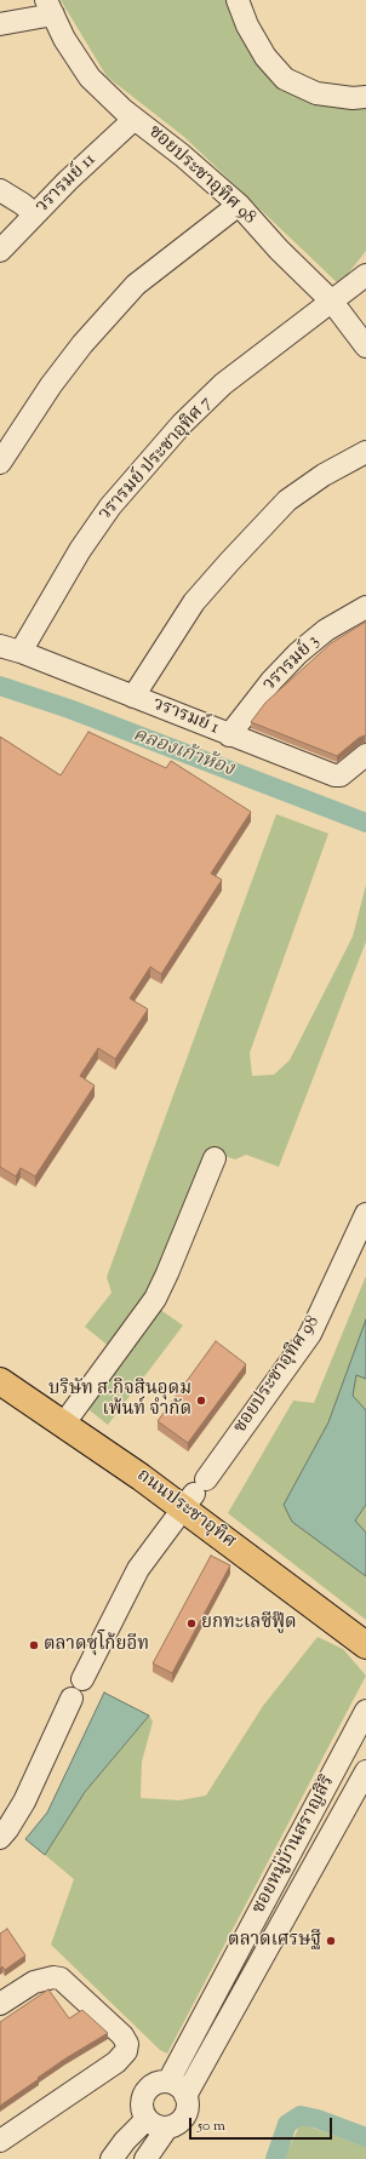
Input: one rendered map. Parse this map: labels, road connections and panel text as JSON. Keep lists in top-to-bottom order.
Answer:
{
  "streets": {
    "main road": ["ถนนประชาอุทิศ"],
    "street": [
      "ซอยประชาอุทิศ 98",
      "วรารมย์ 11",
      "วรารมย์ ประชาอุทิศ 7",
      "วรารมย์ 3",
      "วรารมย์ 1",
      "ซอยหมู่บ้านสราญสิริ"
    ]
  },
  "crossings": [
    ["ซอยประชาอุทิศ 98", "วรารมย์ 11"],
    ["ซอยประชาอุทิศ 98", "วรารมย์ ประชาอุทิศ 7"],
    ["ซอยประชาอุทิศ 98", "ถนนประชาอุทิศ"],
    ["วรารมย์ ประชาอุทิศ 7", "วรารมย์ 1"],
    ["วรารมย์ 3", "วรารมย์ 1"]
  ],
  "water": ["คลองเก้าห้อง"],
  "places": [
    "บริษัท ส.กิจสินอุดม เพ้นท์ จำกัด",
    "ยกทะเลซีฟู๊ด",
    "ตลาดซุโก้ยอีท",
    "ตลาดเศรษฐี"
  ],
  "scale_bar": "50 m"
}
